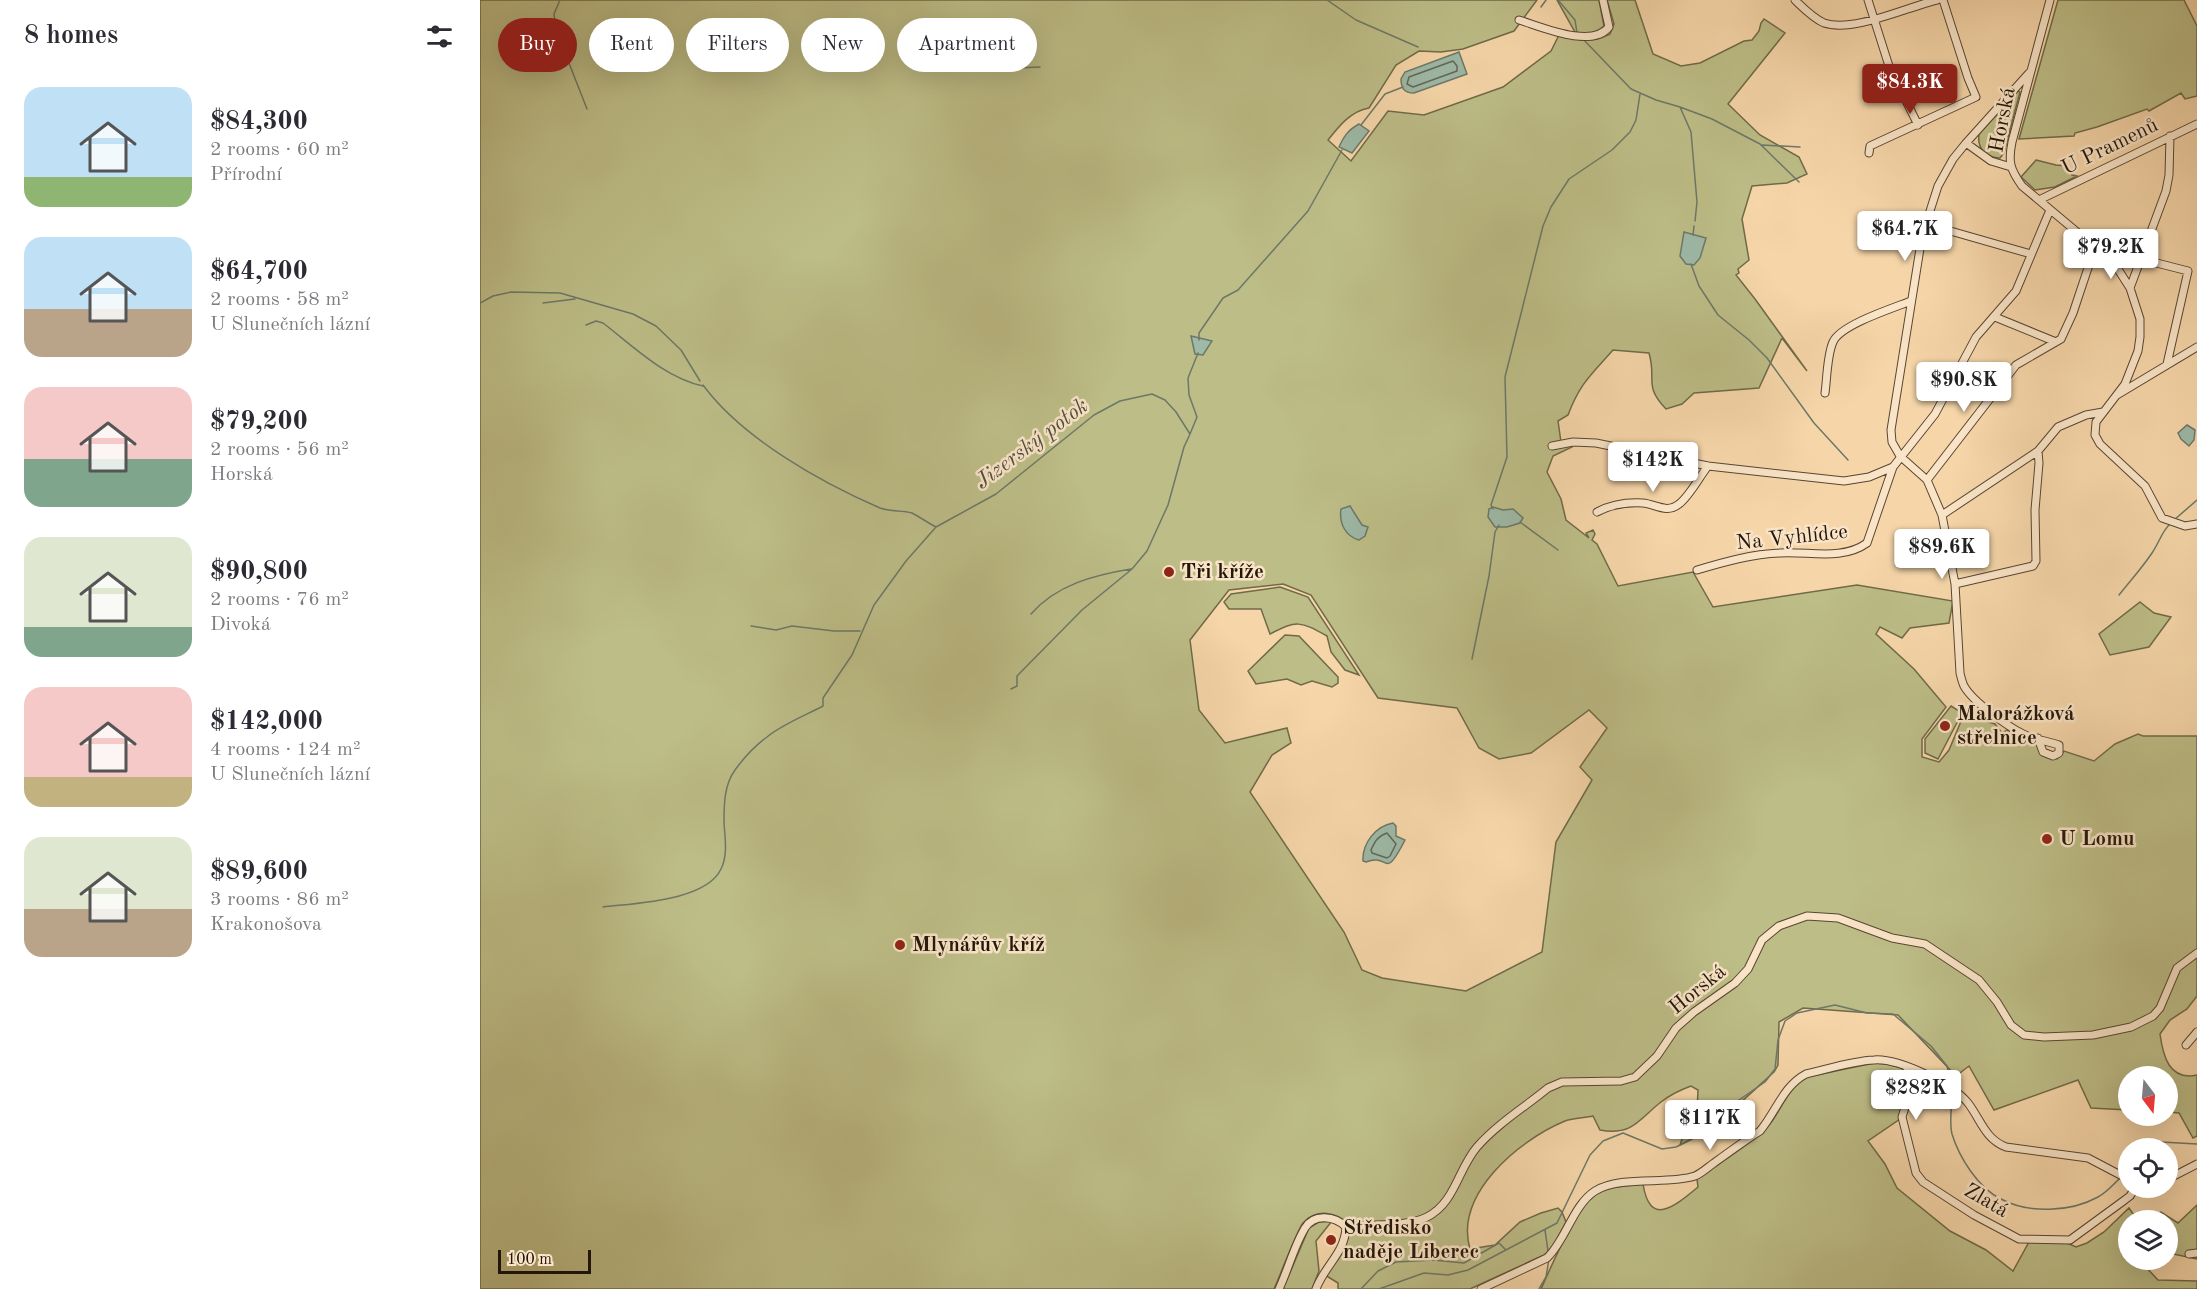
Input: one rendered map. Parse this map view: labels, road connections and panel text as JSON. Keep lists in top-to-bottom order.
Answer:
{
  "streets": {
    "street": [
      "Horská",
      "U Pramenů",
      "Na Vyhlídce",
      "Zlatá"
    ]
  },
  "crossings": [
    ["Horská", "U Pramenů"],
    ["Horská", "Na Vyhlídce"]
  ],
  "water": ["Jizerský potok"],
  "places": [
    "Tři kříže",
    "Malorážková střelnice",
    "U Lomu",
    "Mlynářův kříž",
    "Středisko naděje Liberec"
  ],
  "scale_bar": "100 m",
  "north": "bottom",
  "page": {
    "heading": "8 homes",
    "chip": [
      "Buy",
      "Rent",
      "Filters",
      "New",
      "Apartment"
    ],
    "price": [
      "$84.3K",
      "$64.7K",
      "$79.2K",
      "$90.8K",
      "$142K",
      "$89.6K",
      "$282K",
      "$117K"
    ],
    "list": [
      {
        "name": "$84,300",
        "note": "2 rooms · 60 m² · Přírodní"
      },
      {
        "name": "$64,700",
        "note": "2 rooms · 58 m² · U Slunečních lázní"
      },
      {
        "name": "$79,200",
        "note": "2 rooms · 56 m² · Horská"
      },
      {
        "name": "$90,800",
        "note": "2 rooms · 76 m² · Divoká"
      },
      {
        "name": "$142,000",
        "note": "4 rooms · 124 m² · U Slunečních lázní"
      },
      {
        "name": "$89,600",
        "note": "3 rooms · 86 m² · Krakonošova"
      }
    ],
    "scale": "100 m"
  }
}
